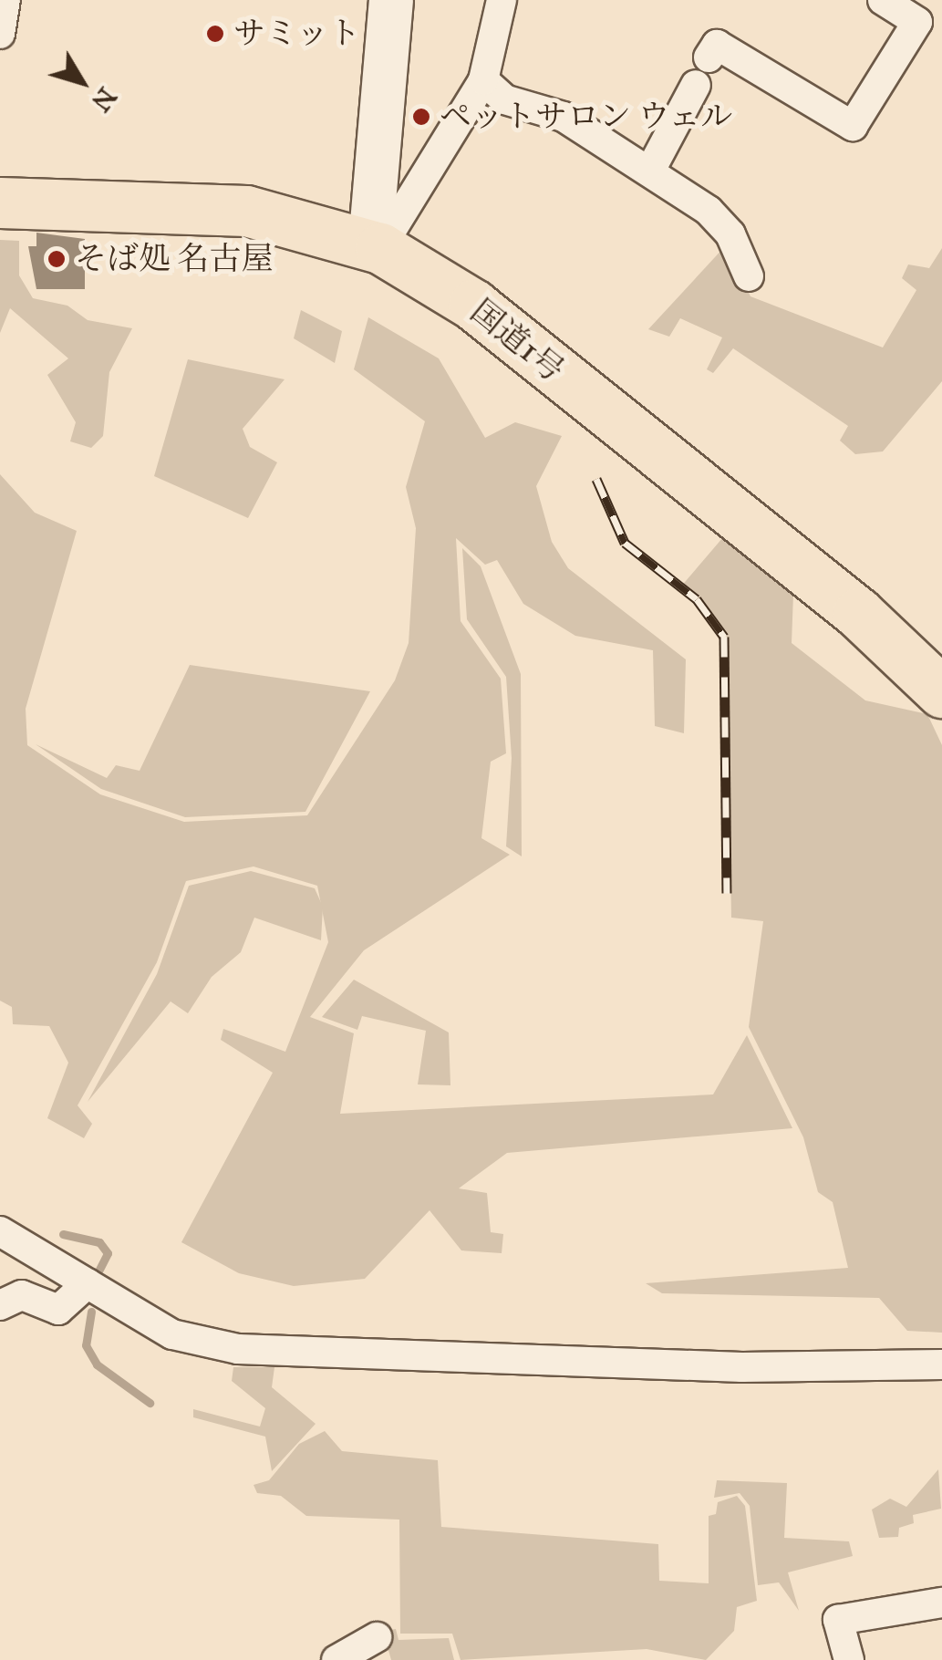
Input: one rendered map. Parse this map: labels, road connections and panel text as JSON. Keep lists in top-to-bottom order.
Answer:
{
  "streets": {
    "highway": ["国道1号"]
  },
  "places": ["サミット", "ペットサロン ウェル", "そば処 名古屋"],
  "north": "bottom right"
}
